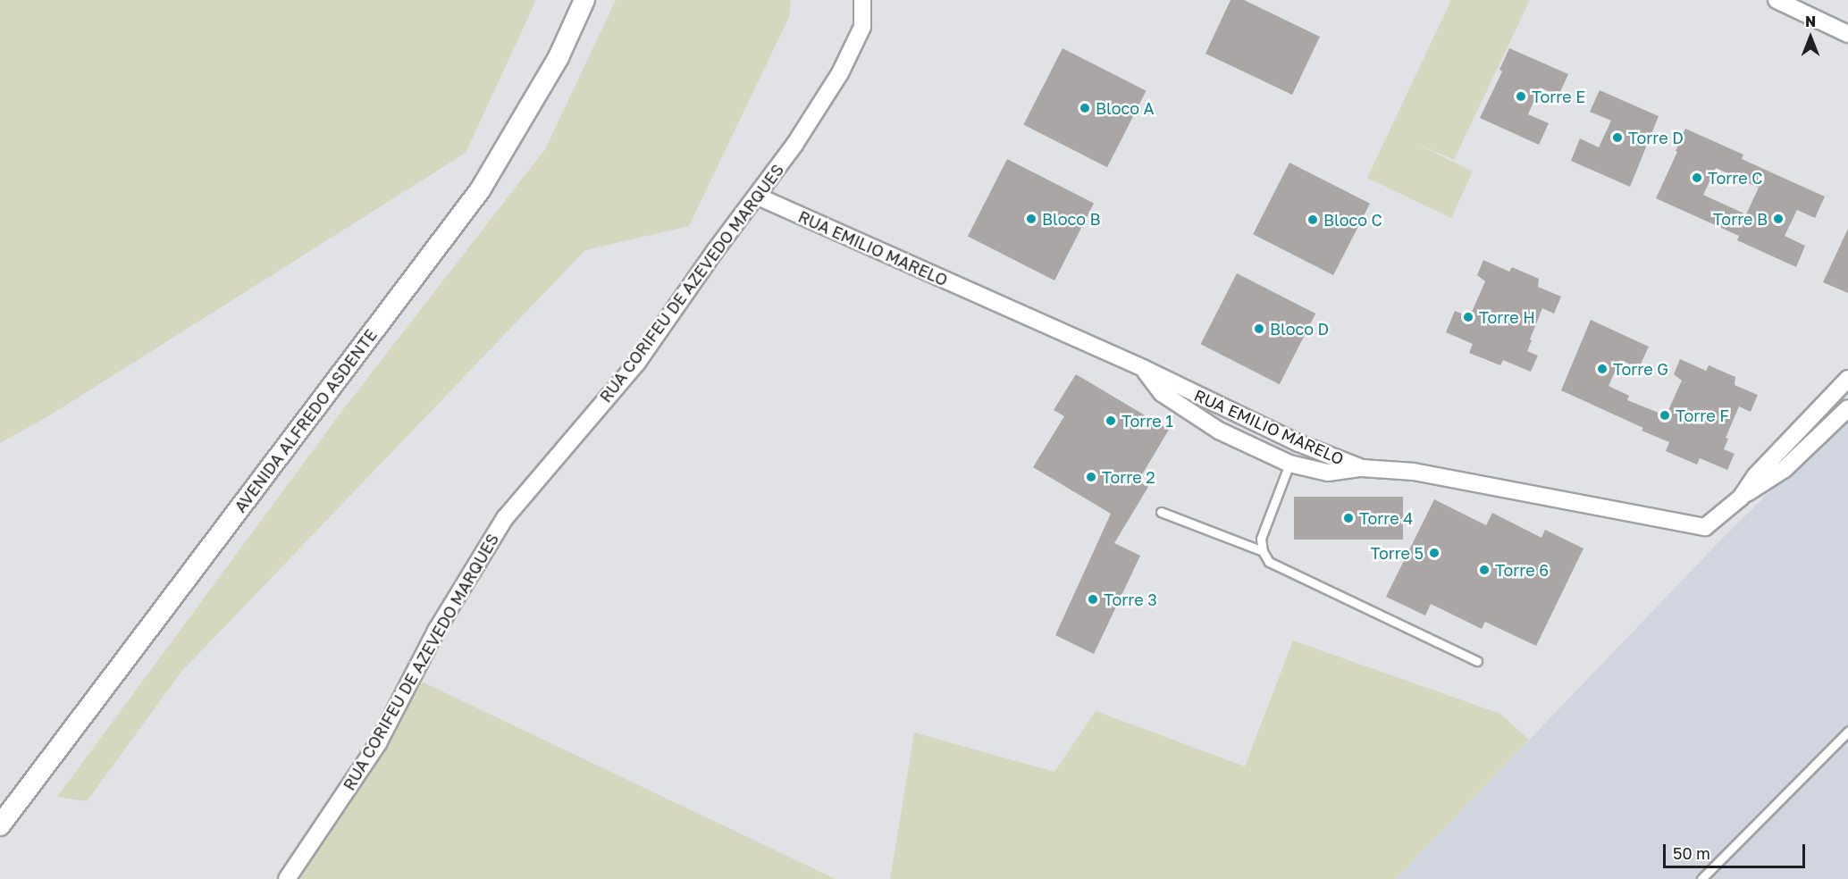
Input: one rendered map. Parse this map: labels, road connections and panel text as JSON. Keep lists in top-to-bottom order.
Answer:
{
  "streets": {
    "street": ["RUA EMILIO MARELO", "RUA CORIFEU DE AZEVEDO MARQUES", "AVENIDA ALFREDO ASDENTE"]
  },
  "crossings": [
    ["RUA EMILIO MARELO", "RUA CORIFEU DE AZEVEDO MARQUES"]
  ],
  "places": [
    "Torre E",
    "Bloco A",
    "Torre D",
    "Torre C",
    "Bloco B",
    "Torre B",
    "Bloco C",
    "Torre H",
    "Bloco D",
    "Torre G",
    "Torre F",
    "Torre 1",
    "Torre 2",
    "Torre 4",
    "Torre 5",
    "Torre 6",
    "Torre 3"
  ],
  "scale_bar": "50 m",
  "north": "top"
}
